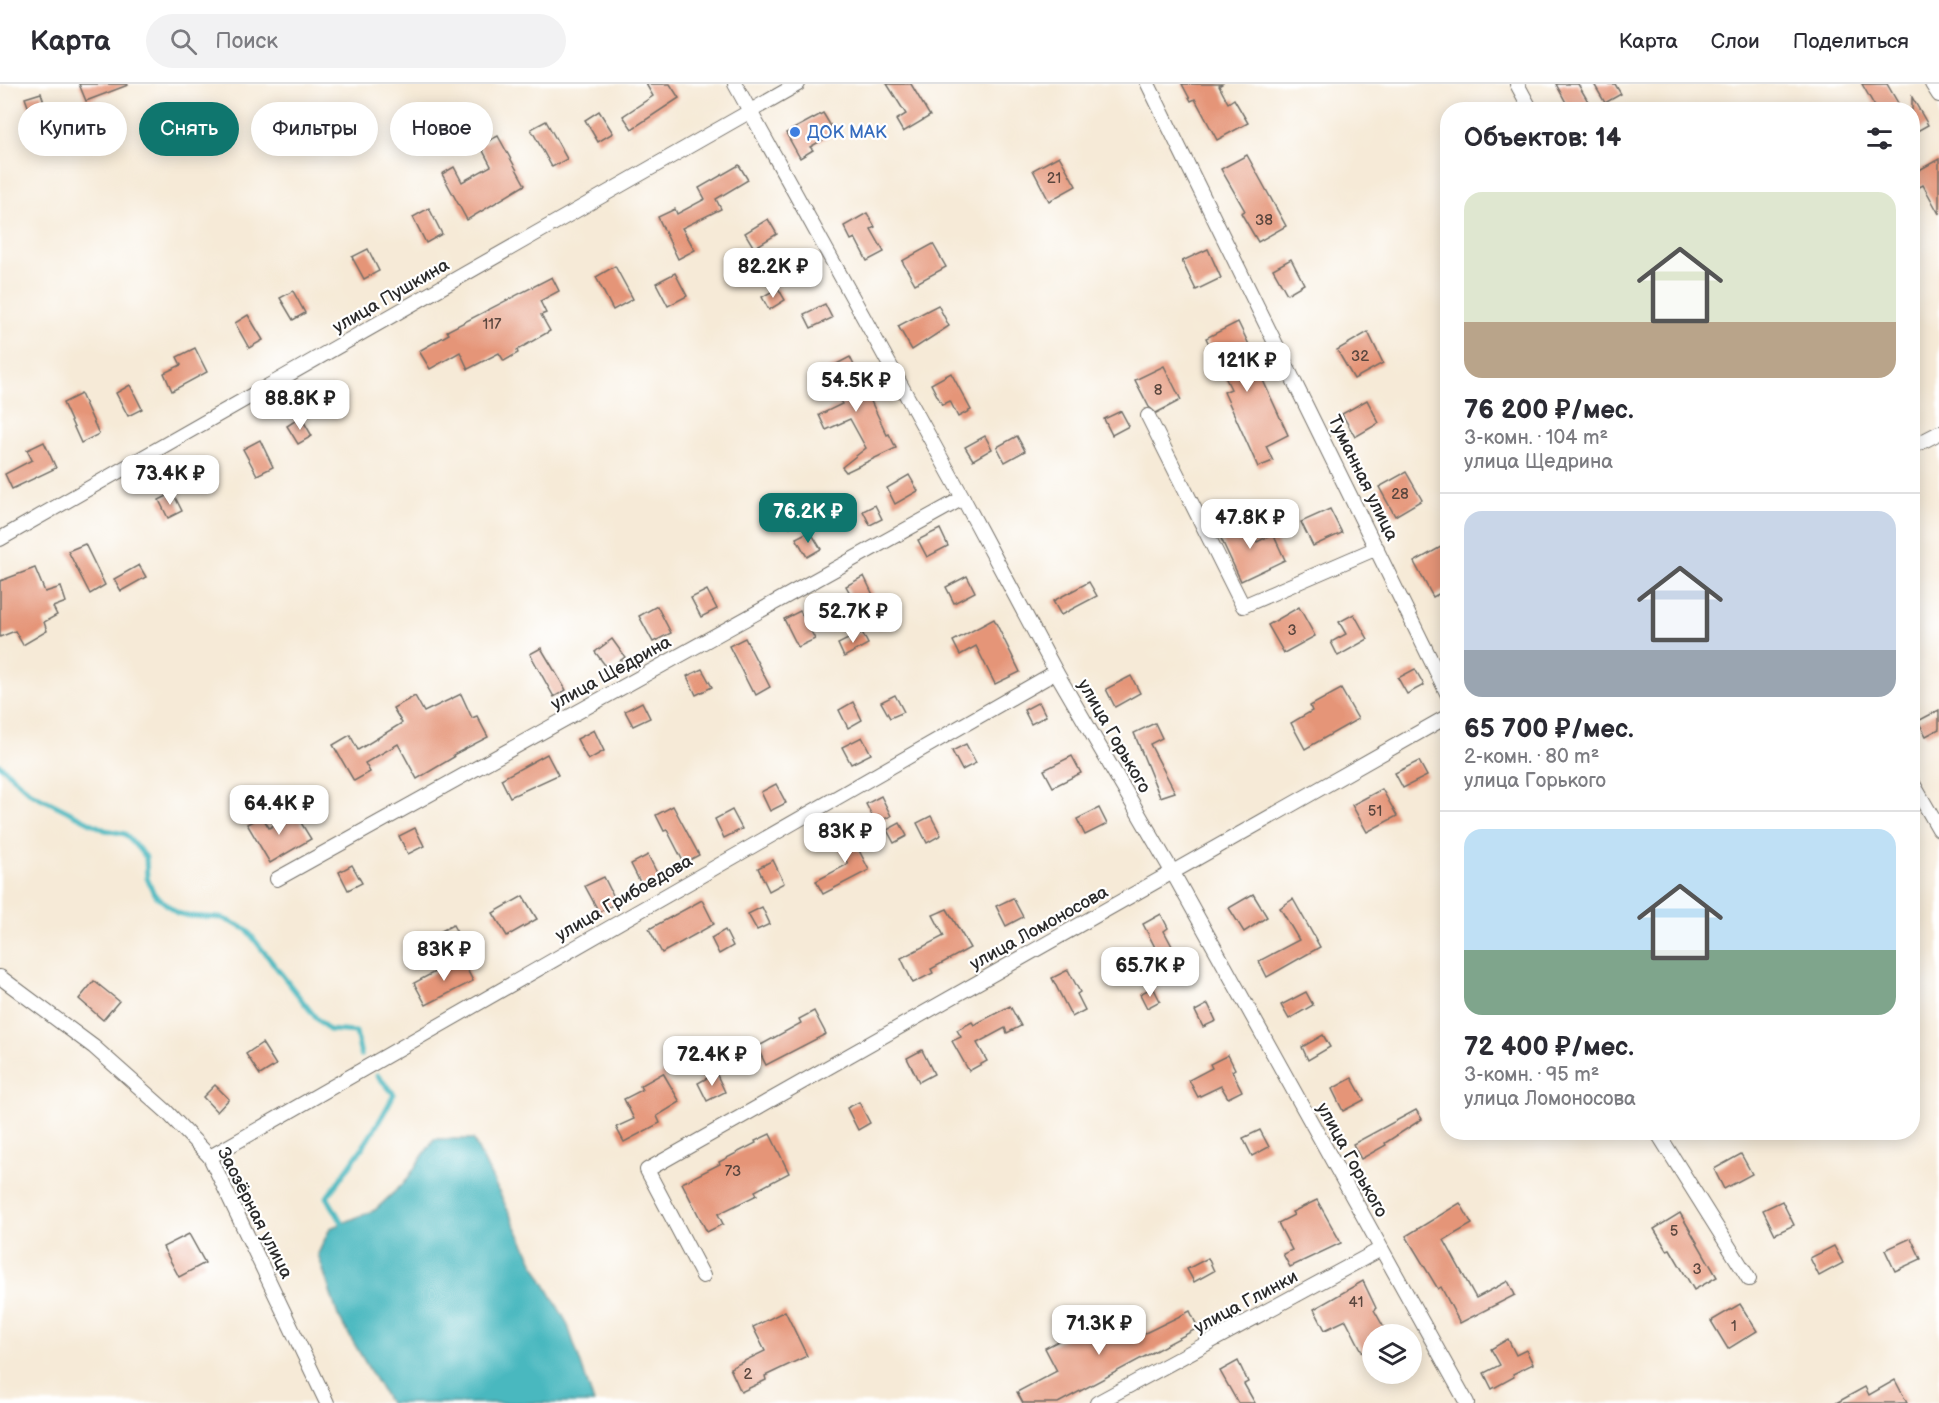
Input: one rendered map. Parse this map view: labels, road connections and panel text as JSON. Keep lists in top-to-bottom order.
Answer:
{
  "streets": {
    "street": [
      "улица Пушкина",
      "Туманная улица",
      "улица Щедрина",
      "улица Горького",
      "улица Грибоедова",
      "улица Ломоносова",
      "Заозёрная улица",
      "улица Глинки"
    ]
  },
  "crossings": [
    ["улица Пушкина", "улица Горького"],
    ["улица Щедрина", "улица Горького"],
    ["улица Горького", "улица Грибоедова"],
    ["улица Горького", "улица Ломоносова"],
    ["улица Горького", "улица Глинки"],
    ["улица Грибоедова", "Заозёрная улица"]
  ],
  "places": ["ДОК МАК"],
  "house_numbers": [
    "21",
    "38",
    "117",
    "32",
    "8",
    "28",
    "3",
    "51",
    "73",
    "5",
    "3",
    "41",
    "1",
    "2"
  ],
  "page": {
    "header": "Карта",
    "search": "Поиск",
    "nav": ["Карта", "Слои", "Поделиться"],
    "chip": [
      "Купить",
      "Снять",
      "Фильтры",
      "Новое"
    ],
    "heading": "Объектов: 14",
    "list": [
      {
        "name": "76 200 ₽/мес.",
        "note": "3-комн. · 104 m² · улица Щедрина"
      },
      {
        "name": "65 700 ₽/мес.",
        "note": "2-комн. · 80 m² · улица Горького"
      },
      {
        "name": "72 400 ₽/мес.",
        "note": "3-комн. · 95 m² · улица Ломоносова"
      }
    ],
    "price": [
      "82.2K ₽",
      "121K ₽",
      "54.5K ₽",
      "88.8K ₽",
      "73.4K ₽",
      "76.2K ₽",
      "47.8K ₽",
      "52.7K ₽",
      "64.4K ₽",
      "83K ₽",
      "83K ₽",
      "65.7K ₽",
      "72.4K ₽",
      "71.3K ₽"
    ]
  }
}
